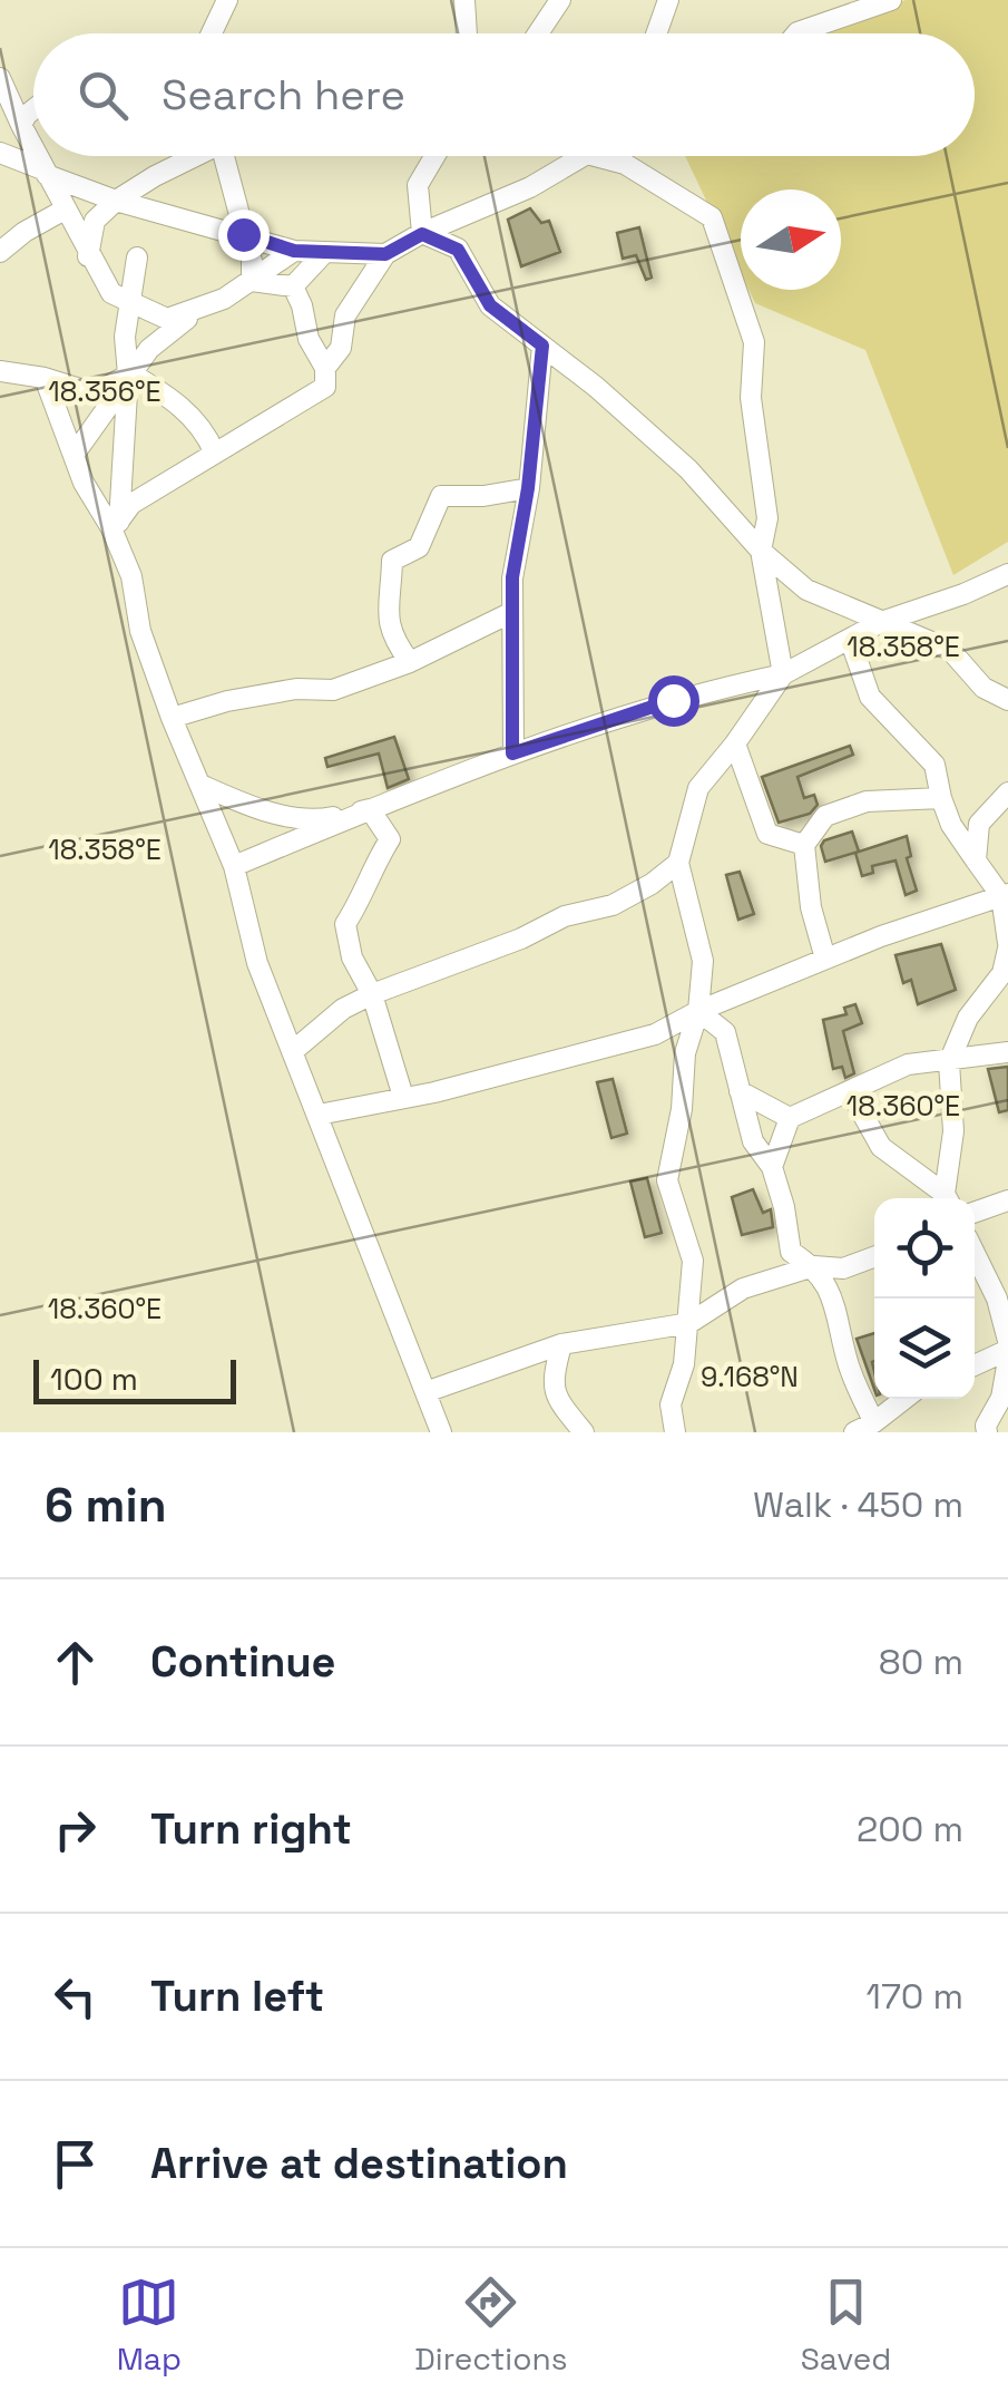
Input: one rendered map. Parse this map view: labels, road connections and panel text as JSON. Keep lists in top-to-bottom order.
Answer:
{
  "scale_bar": "100 m",
  "north": "right",
  "page": {
    "search": "Search here",
    "scale": "100 m",
    "heading": ["6 min", "Walk · 450 m"],
    "list": [
      ["Continue", "80 m"],
      ["Turn right", "200 m"],
      ["Turn left", "170 m"],
      "Arrive at destination"
    ],
    "nav": ["Map", "Directions", "Saved"]
  },
  "coordinates": [
    "18.356°E",
    "18.358°E",
    "18.360°E",
    "9.168°N"
  ]
}
